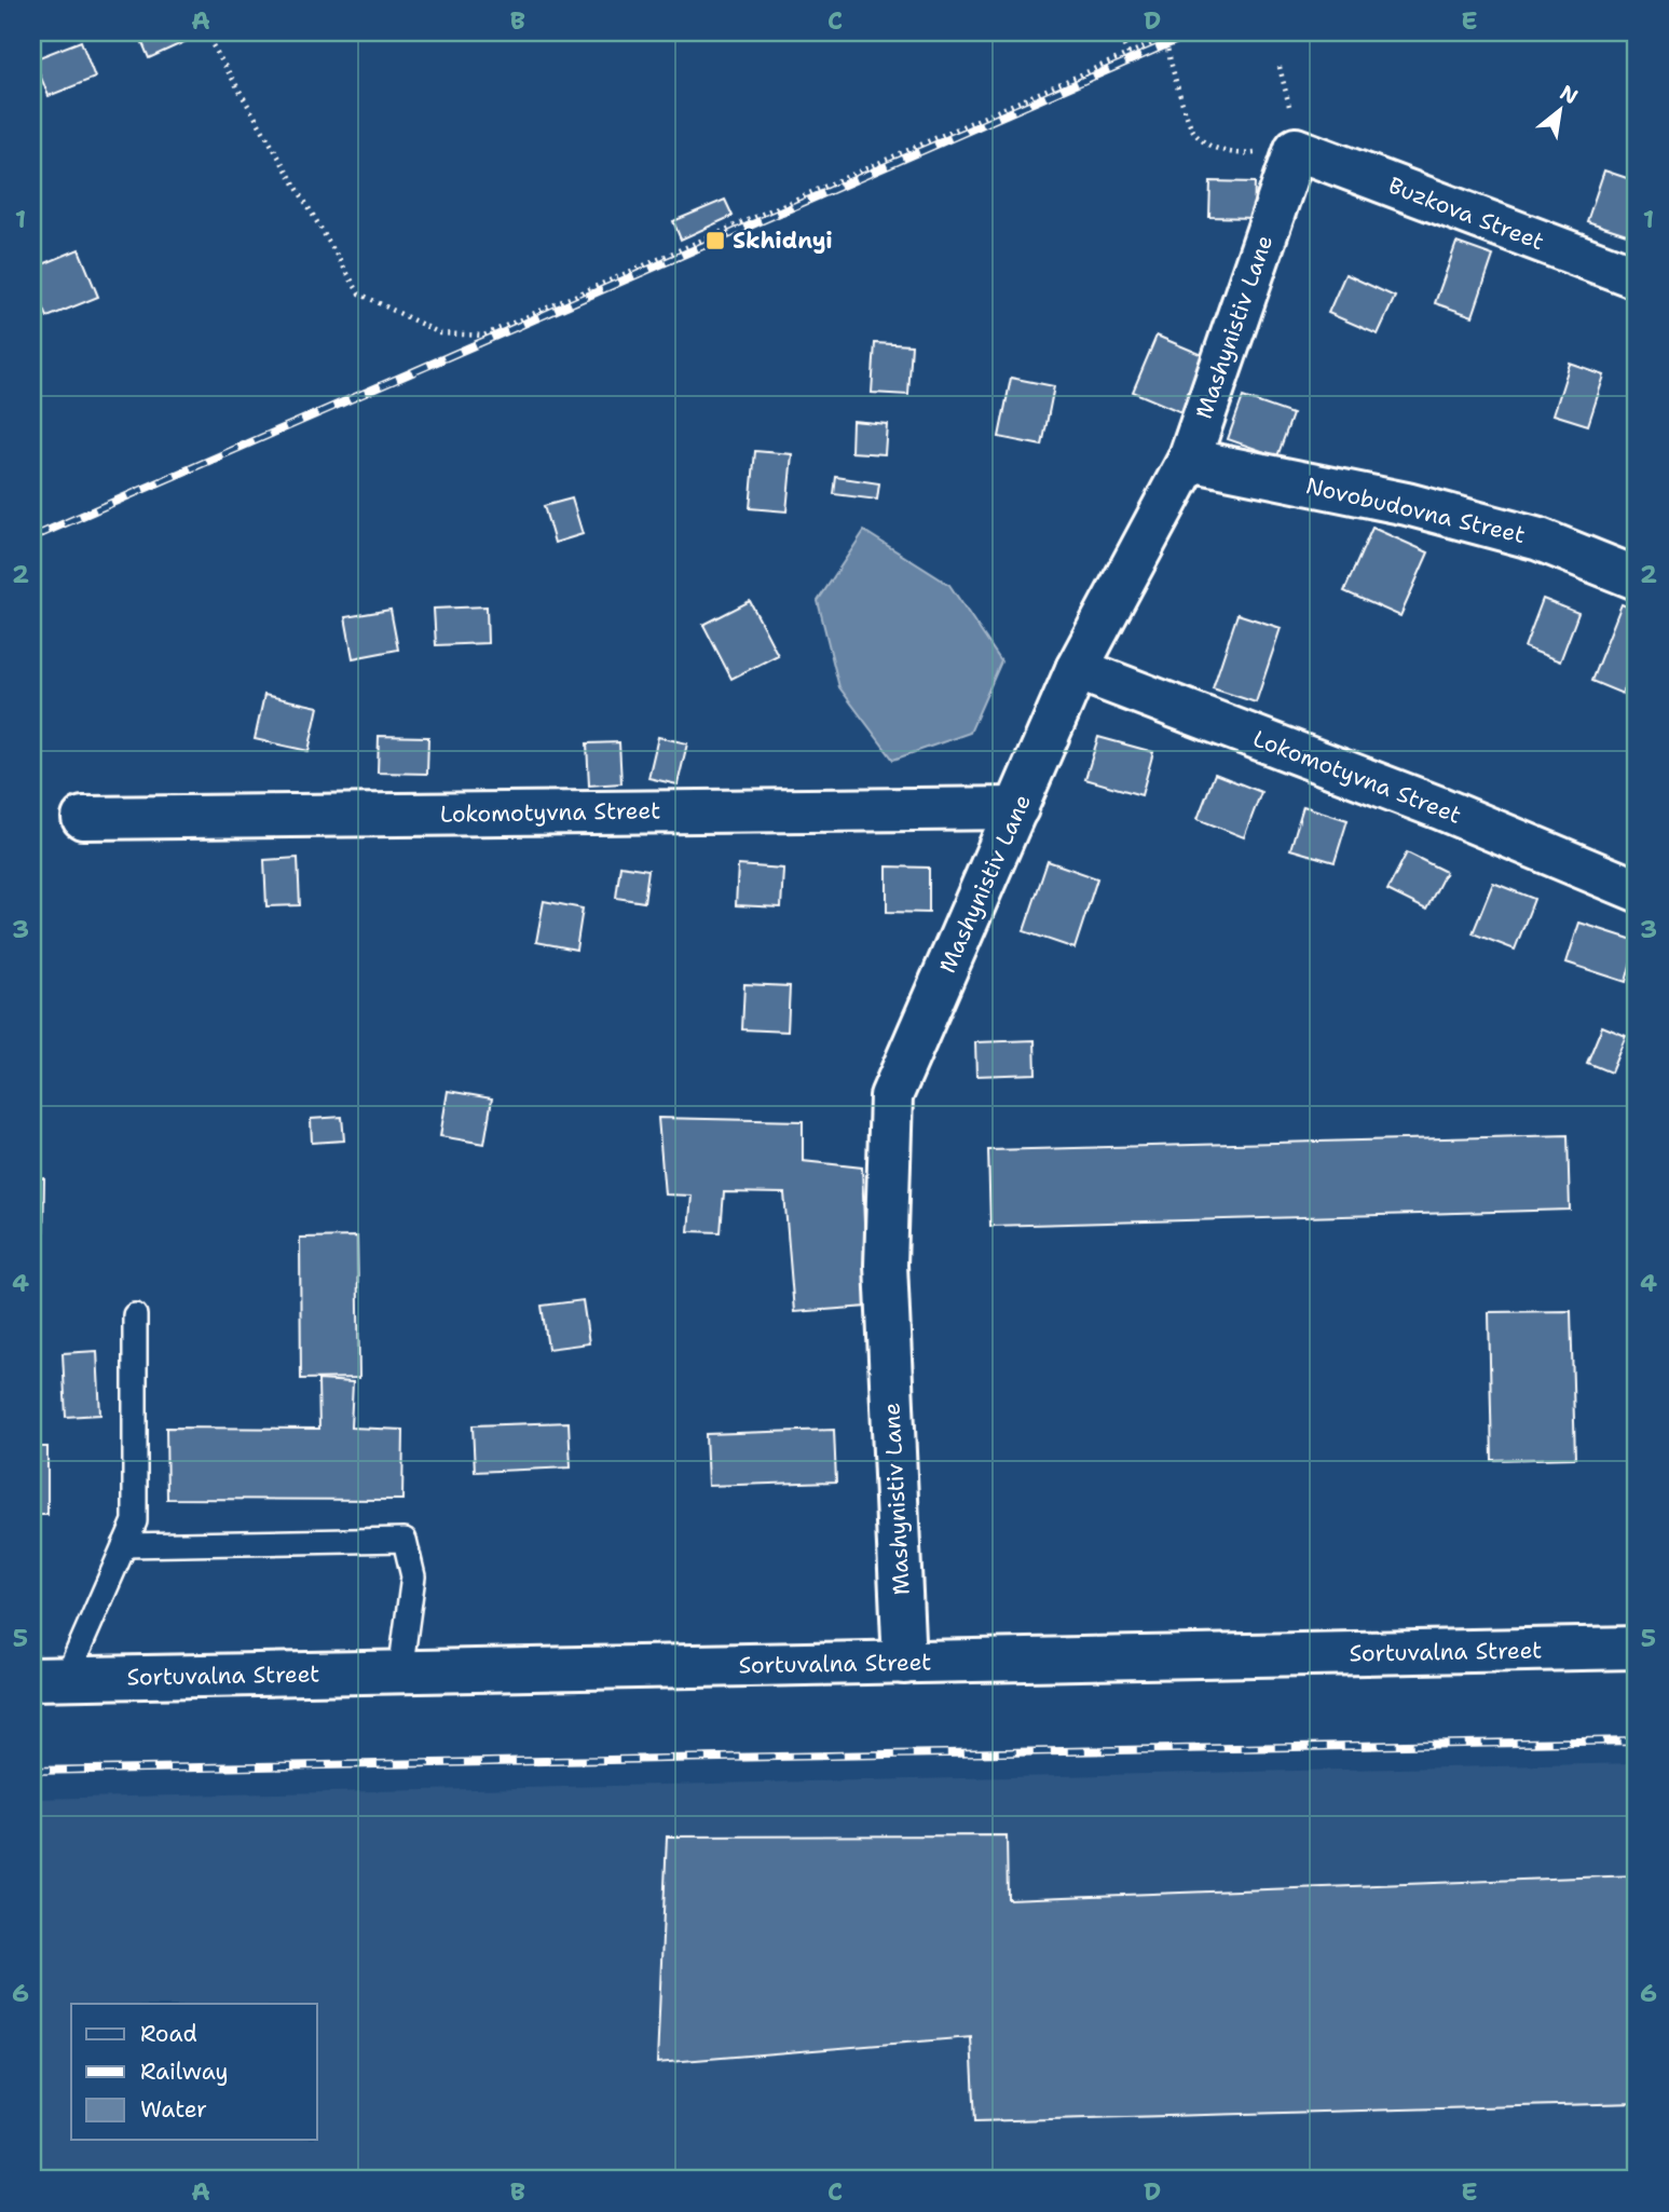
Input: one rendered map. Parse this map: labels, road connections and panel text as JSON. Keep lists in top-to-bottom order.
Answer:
{
  "streets": {
    "street": [
      "Buzkova Street",
      "Mashynistiv Lane",
      "Novobudovna Street",
      "Lokomotyvna Street",
      "Sortuvalna Street"
    ]
  },
  "crossings": [
    ["Buzkova Street", "Mashynistiv Lane"],
    ["Mashynistiv Lane", "Novobudovna Street"],
    ["Mashynistiv Lane", "Lokomotyvna Street"],
    ["Mashynistiv Lane", "Sortuvalna Street"]
  ],
  "places": {
    "transit": ["Skhidnyi"]
  },
  "legend": ["Road", "Railway", "Water"],
  "north": "top right",
  "grid": {
    "columns": [
      "A",
      "B",
      "C",
      "D",
      "E"
    ],
    "rows": [
      "1",
      "2",
      "3",
      "4",
      "5",
      "6"
    ]
  }
}
